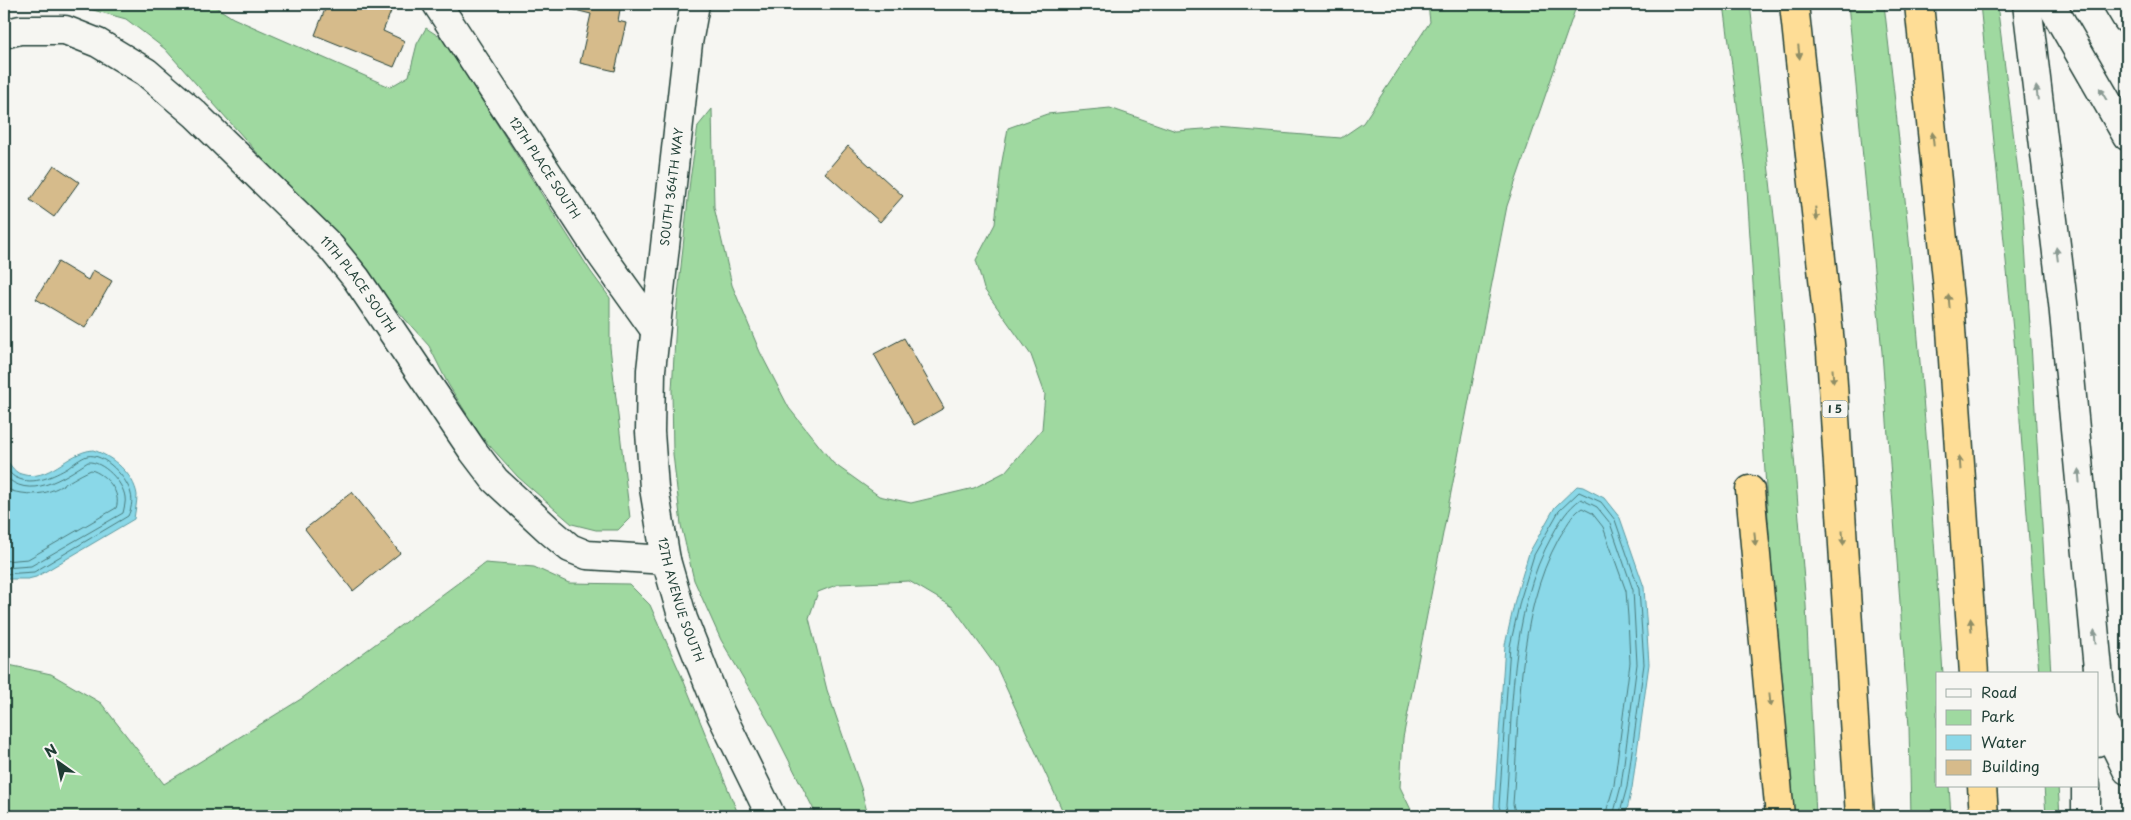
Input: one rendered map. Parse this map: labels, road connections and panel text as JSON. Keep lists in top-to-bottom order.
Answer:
{
  "streets": {
    "highway": ["I 5"],
    "street": [
      "12TH PLACE SOUTH",
      "SOUTH 364TH WAY",
      "11TH PLACE SOUTH",
      "12TH AVENUE SOUTH"
    ]
  },
  "crossings": [
    ["12TH PLACE SOUTH", "SOUTH 364TH WAY"],
    ["SOUTH 364TH WAY", "12TH AVENUE SOUTH"],
    ["11TH PLACE SOUTH", "12TH AVENUE SOUTH"]
  ],
  "legend": [
    "Road",
    "Park",
    "Water",
    "Building"
  ],
  "north": "top left"
}
